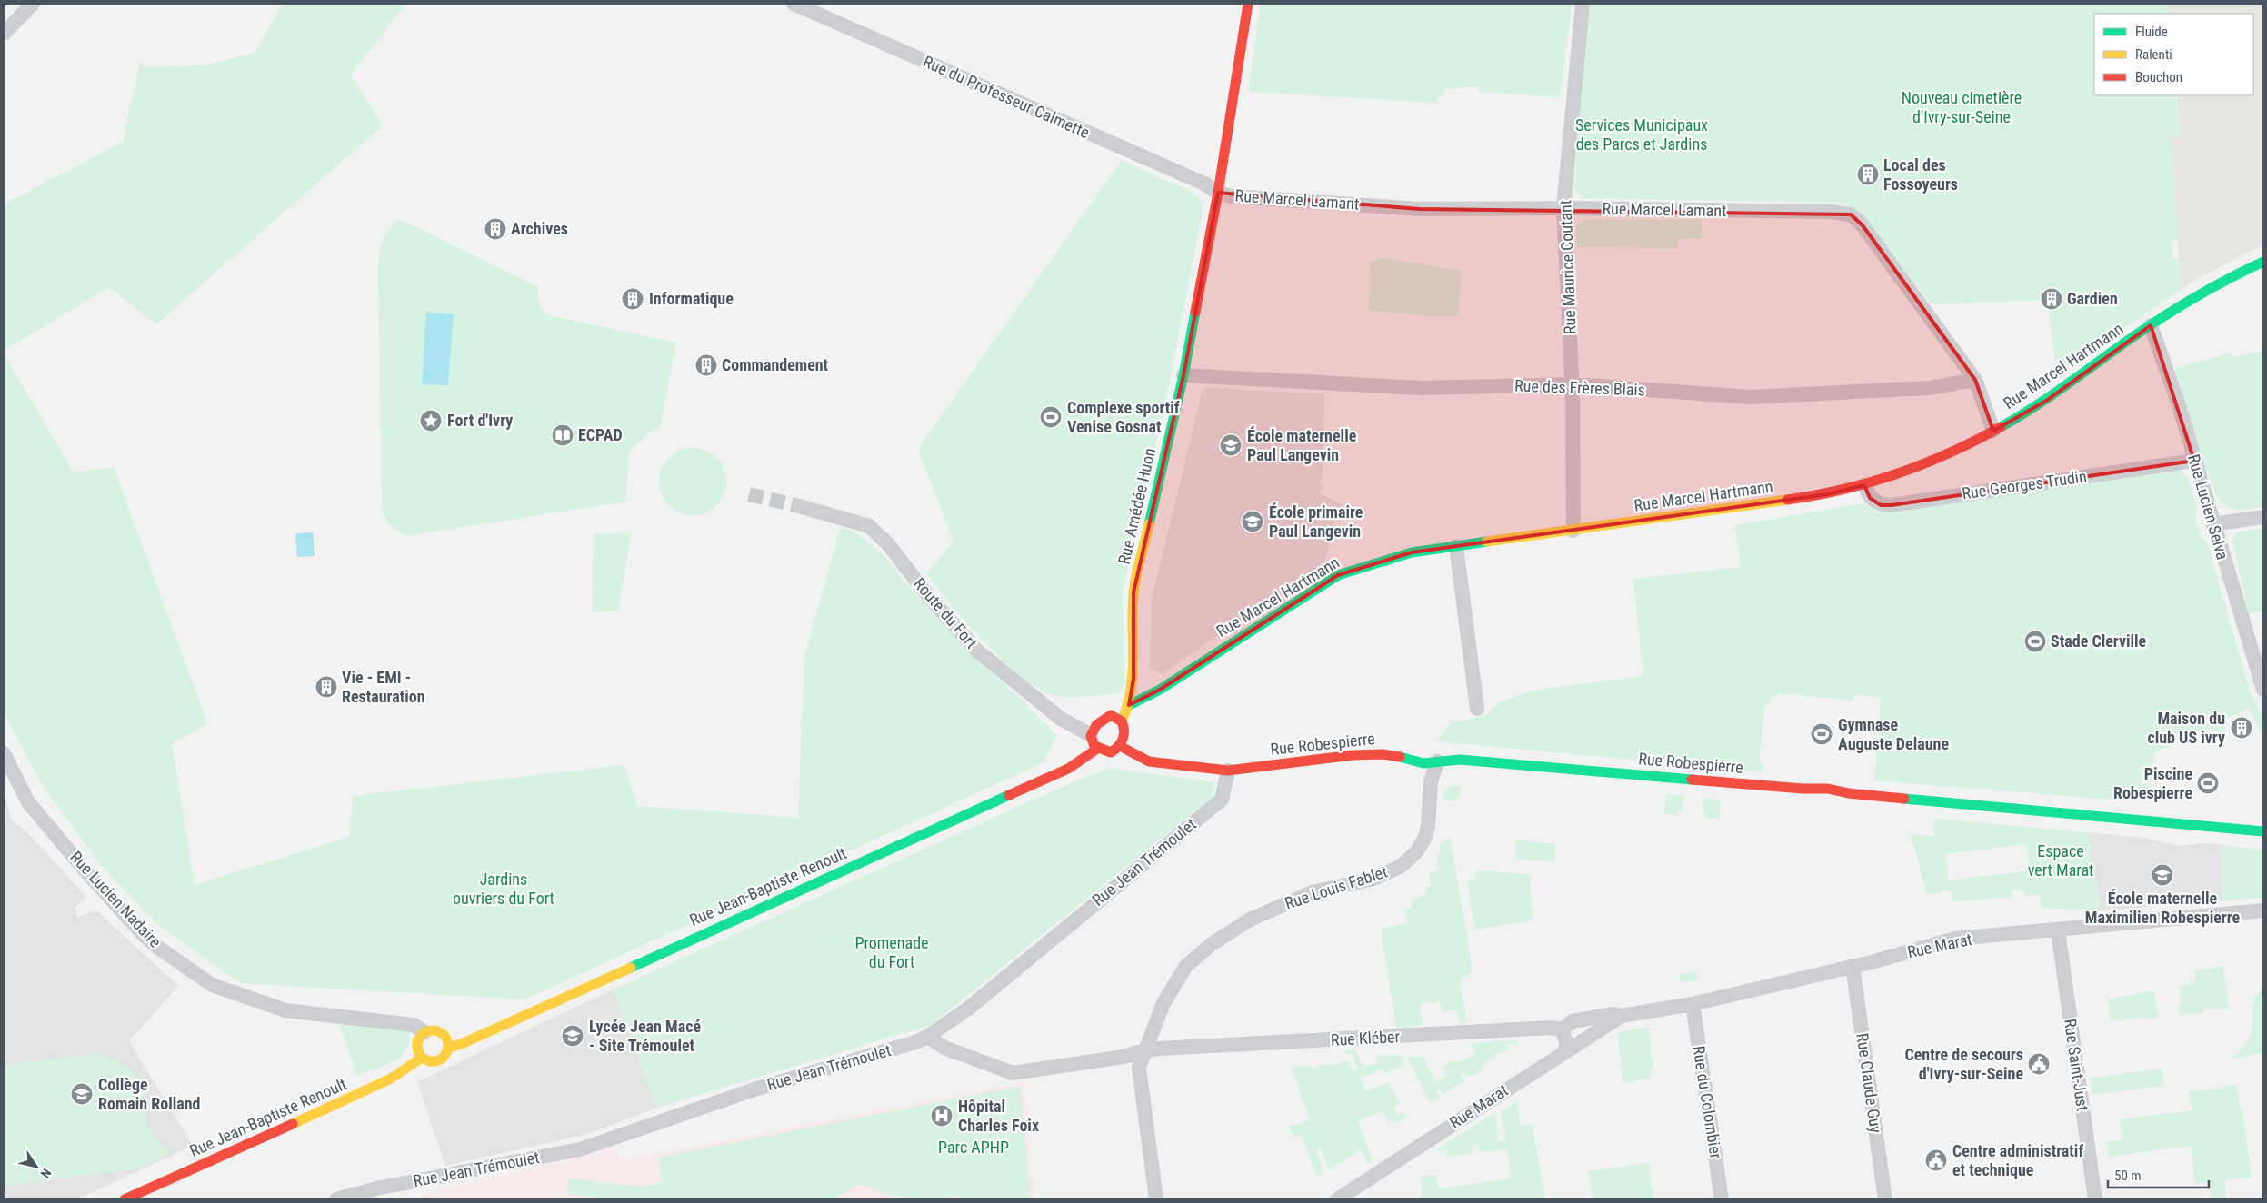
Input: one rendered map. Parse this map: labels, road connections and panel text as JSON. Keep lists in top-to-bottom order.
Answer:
{
  "streets": {
    "main road": [
      "Rue Marcel Hartmann",
      "Rue Amédée Huon",
      "Rue Robespierre",
      "Rue Jean-Baptiste Renoult"
    ],
    "street": [
      "Rue du Professeur Calmette",
      "Rue Marcel Lamant",
      "Rue Maurice Coutant",
      "Rue des Frères Blais",
      "Rue Georges Trudin",
      "Rue Lucien Selva",
      "Route du Fort",
      "Rue Jean Trémoulet",
      "Rue Louis Fablet",
      "Rue Lucien Nadaire",
      "Rue Marat",
      "Rue Kléber",
      "Rue Saint-Just",
      "Rue Claude Guy",
      "Rue du Colombier"
    ]
  },
  "crossings": [
    ["Rue du Professeur Calmette", "Rue Marcel Lamant"],
    ["Rue du Professeur Calmette", "Rue Amédée Huon"],
    ["Rue Marcel Lamant", "Rue Maurice Coutant"],
    ["Rue Marcel Lamant", "Rue Marcel Hartmann"],
    ["Rue Marcel Lamant", "Rue des Frères Blais"],
    ["Rue Marcel Lamant", "Rue Amédée Huon"],
    ["Rue Maurice Coutant", "Rue Marcel Hartmann"],
    ["Rue Maurice Coutant", "Rue des Frères Blais"],
    ["Rue Marcel Hartmann", "Rue Georges Trudin"],
    ["Rue Marcel Hartmann", "Rue Amédée Huon"],
    ["Rue Marcel Hartmann", "Rue Lucien Selva"],
    ["Rue des Frères Blais", "Rue Amédée Huon"],
    ["Rue Georges Trudin", "Rue Lucien Selva"],
    ["Rue Amédée Huon", "Route du Fort"],
    ["Rue Amédée Huon", "Rue Robespierre"],
    ["Rue Amédée Huon", "Rue Jean-Baptiste Renoult"],
    ["Route du Fort", "Rue Robespierre"],
    ["Route du Fort", "Rue Jean-Baptiste Renoult"],
    ["Rue Robespierre", "Rue Jean Trémoulet"],
    ["Rue Robespierre", "Rue Jean-Baptiste Renoult"],
    ["Rue Robespierre", "Rue Louis Fablet"],
    ["Rue Jean Trémoulet", "Rue Kléber"],
    ["Rue Jean-Baptiste Renoult", "Rue Lucien Nadaire"],
    ["Rue Louis Fablet", "Rue Kléber"],
    ["Rue Marat", "Rue Kléber"],
    ["Rue Marat", "Rue Saint-Just"],
    ["Rue Marat", "Rue Claude Guy"],
    ["Rue Marat", "Rue du Colombier"]
  ],
  "parks": [
    "Nouveau cimetière d'Ivry-sur-Seine",
    "Services Municipaux des Parcs et Jardins",
    "Espace vert Marat",
    "Jardins ouvriers du Fort",
    "Promenade du Fort",
    "Parc APHP"
  ],
  "places": {
    "building": [
      "Local des Fossoyeurs",
      "Archives",
      "Informatique",
      "Gardien",
      "Commandement",
      "Vie - EMI - Restauration",
      "Maison du club US ivry"
    ],
    "sports": [
      "Complexe sportif Venise Gosnat",
      "Stade Clerville",
      "Gymnase Auguste Delaune",
      "Piscine Robespierre"
    ],
    "place": ["Fort d'Ivry"],
    "library": ["ECPAD"],
    "school or university": [
      "École maternelle Paul Langevin",
      "École primaire Paul Langevin",
      "École maternelle Maximilien Robespierre",
      "Lycée Jean Macé - Site Trémoulet",
      "Collège Romain Rolland"
    ],
    "public building": ["Centre de secours d'Ivry-sur-Seine", "Centre administratif et technique"],
    "hospital": ["Hôpital Charles Foix"]
  },
  "legend": ["Fluide", "Ralenti", "Bouchon"],
  "scale_bar": "50 m",
  "north": "bottom right"
}
